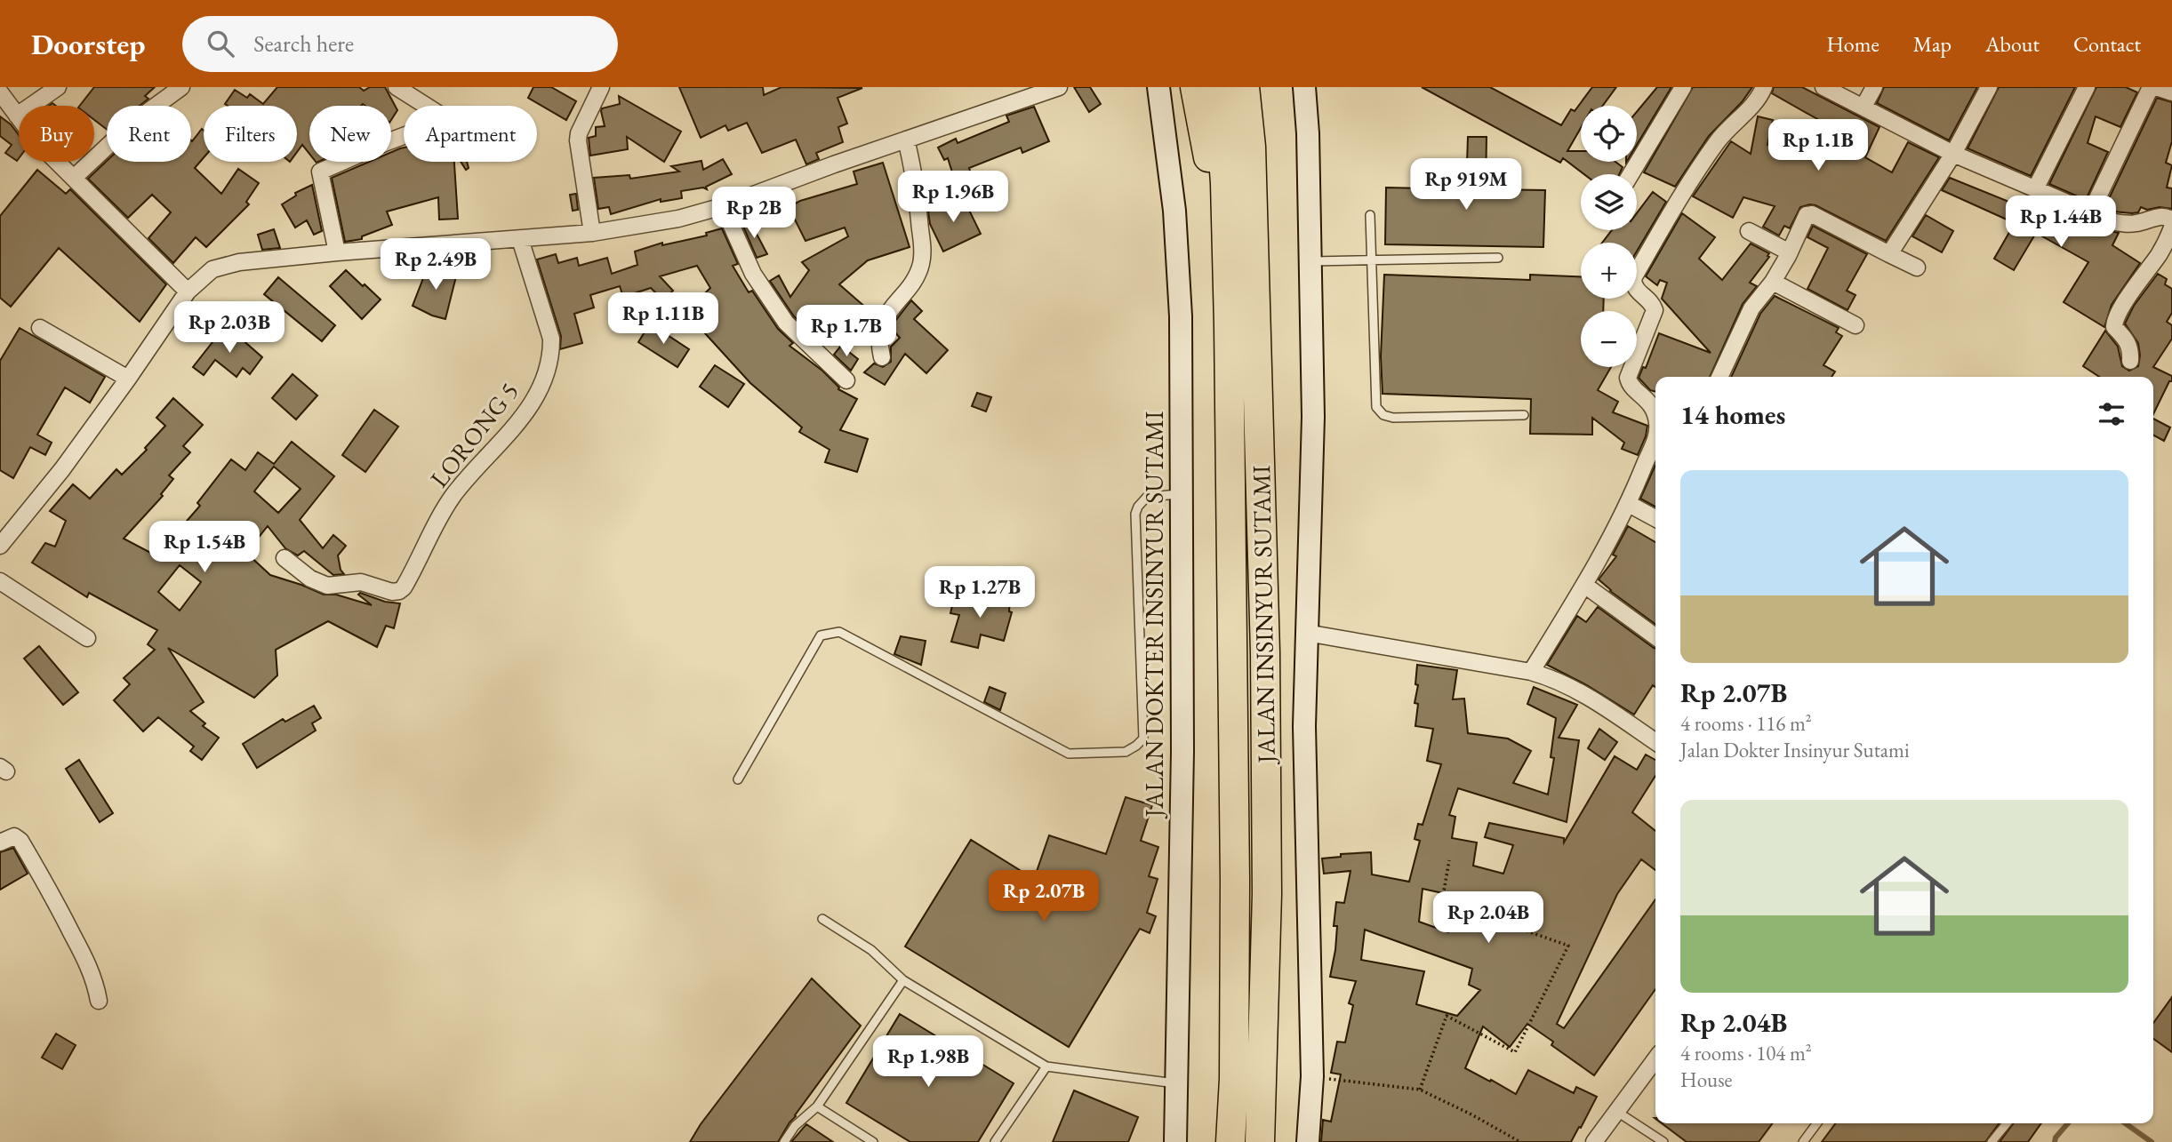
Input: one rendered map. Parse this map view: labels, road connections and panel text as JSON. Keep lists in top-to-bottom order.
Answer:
{
  "streets": {
    "highway": ["JALAN INSINYUR SUTAMI"],
    "street": ["LORONG 5", "JALAN DOKTER INSINYUR SUTAMI"]
  },
  "page": {
    "header": "Doorstep",
    "search": "Search here",
    "nav": [
      "Home",
      "Map",
      "About",
      "Contact"
    ],
    "map_buttons": ["+", "−"],
    "chip": [
      "Buy",
      "Rent",
      "Filters",
      "New",
      "Apartment"
    ],
    "price": [
      "Rp 1.1B",
      "Rp 919M",
      "Rp 1.96B",
      "Rp 2B",
      "Rp 1.44B",
      "Rp 2.49B",
      "Rp 1.11B",
      "Rp 2.03B",
      "Rp 1.7B",
      "Rp 1.54B",
      "Rp 1.27B",
      "Rp 2.07B",
      "Rp 2.04B",
      "Rp 1.98B"
    ],
    "heading": "14 homes",
    "list": [
      {
        "name": "Rp 2.07B",
        "note": "4 rooms · 116 m² · Jalan Dokter Insinyur Sutami"
      },
      {
        "name": "Rp 2.04B",
        "note": "4 rooms · 104 m² · House"
      }
    ]
  }
}
